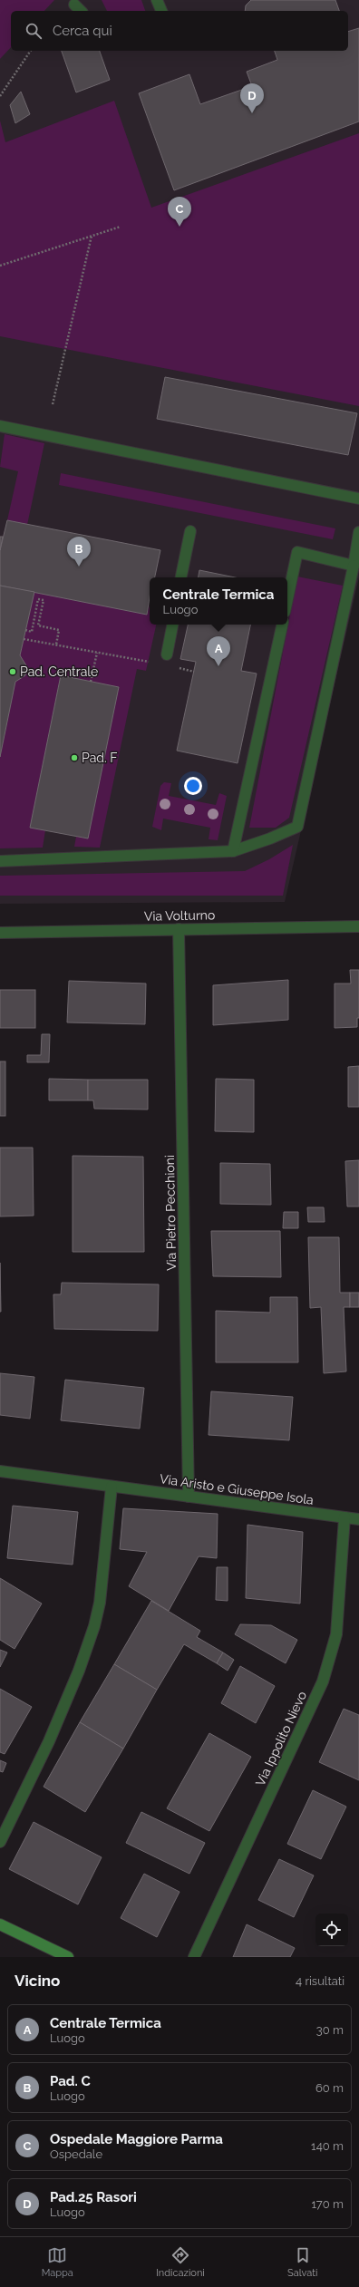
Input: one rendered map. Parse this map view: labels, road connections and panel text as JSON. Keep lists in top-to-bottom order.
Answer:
{
  "streets": {
    "street": [
      "Via Volturno",
      "Via Pietro Pecchioni",
      "Via Aristo e Giuseppe Isola",
      "Via Ippolito Nievo"
    ]
  },
  "crossings": [
    ["Via Volturno", "Via Pietro Pecchioni"],
    ["Via Pietro Pecchioni", "Via Aristo e Giuseppe Isola"],
    ["Via Aristo e Giuseppe Isola", "Via Ippolito Nievo"]
  ],
  "places": ["Pad. Centrale", "Pad. F"],
  "page": {
    "search": "Cerca qui",
    "pins": [
      "D",
      "C",
      "B",
      "A"
    ],
    "popup": ["Centrale Termica", "Luogo"],
    "heading": ["Vicino", "4 risultati"],
    "list": [
      {
        "mark": "A",
        "name": "Centrale Termica",
        "note": "Luogo",
        "value": "30 m"
      },
      {
        "mark": "B",
        "name": "Pad. C",
        "note": "Luogo",
        "value": "60 m"
      },
      {
        "mark": "C",
        "name": "Ospedale Maggiore Parma",
        "note": "Ospedale",
        "value": "140 m"
      },
      {
        "mark": "D",
        "name": "Pad.25 Rasori",
        "note": "Luogo",
        "value": "170 m"
      }
    ],
    "nav": ["Mappa", "Indicazioni", "Salvati"]
  }
}
